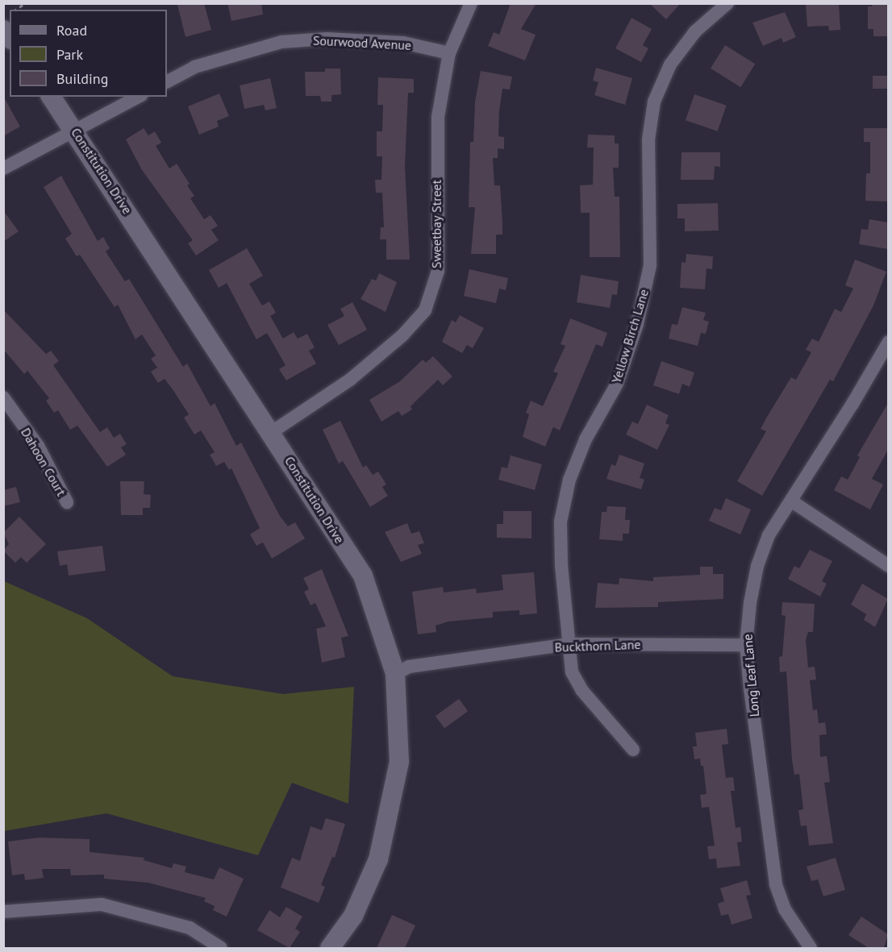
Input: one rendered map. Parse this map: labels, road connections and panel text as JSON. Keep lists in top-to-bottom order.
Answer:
{
  "streets": {
    "street": [
      "Sourwood Avenue",
      "Constitution Drive",
      "Sweetbay Street",
      "Yellow Birch Lane",
      "Dahoon Court",
      "Buckthorn Lane",
      "Long Leaf Lane"
    ]
  },
  "crossings": [
    ["Sourwood Avenue", "Sweetbay Street"],
    ["Constitution Drive", "Sweetbay Street"],
    ["Constitution Drive", "Buckthorn Lane"],
    ["Yellow Birch Lane", "Buckthorn Lane"],
    ["Buckthorn Lane", "Long Leaf Lane"]
  ],
  "legend": ["Road", "Park", "Building"]
}
